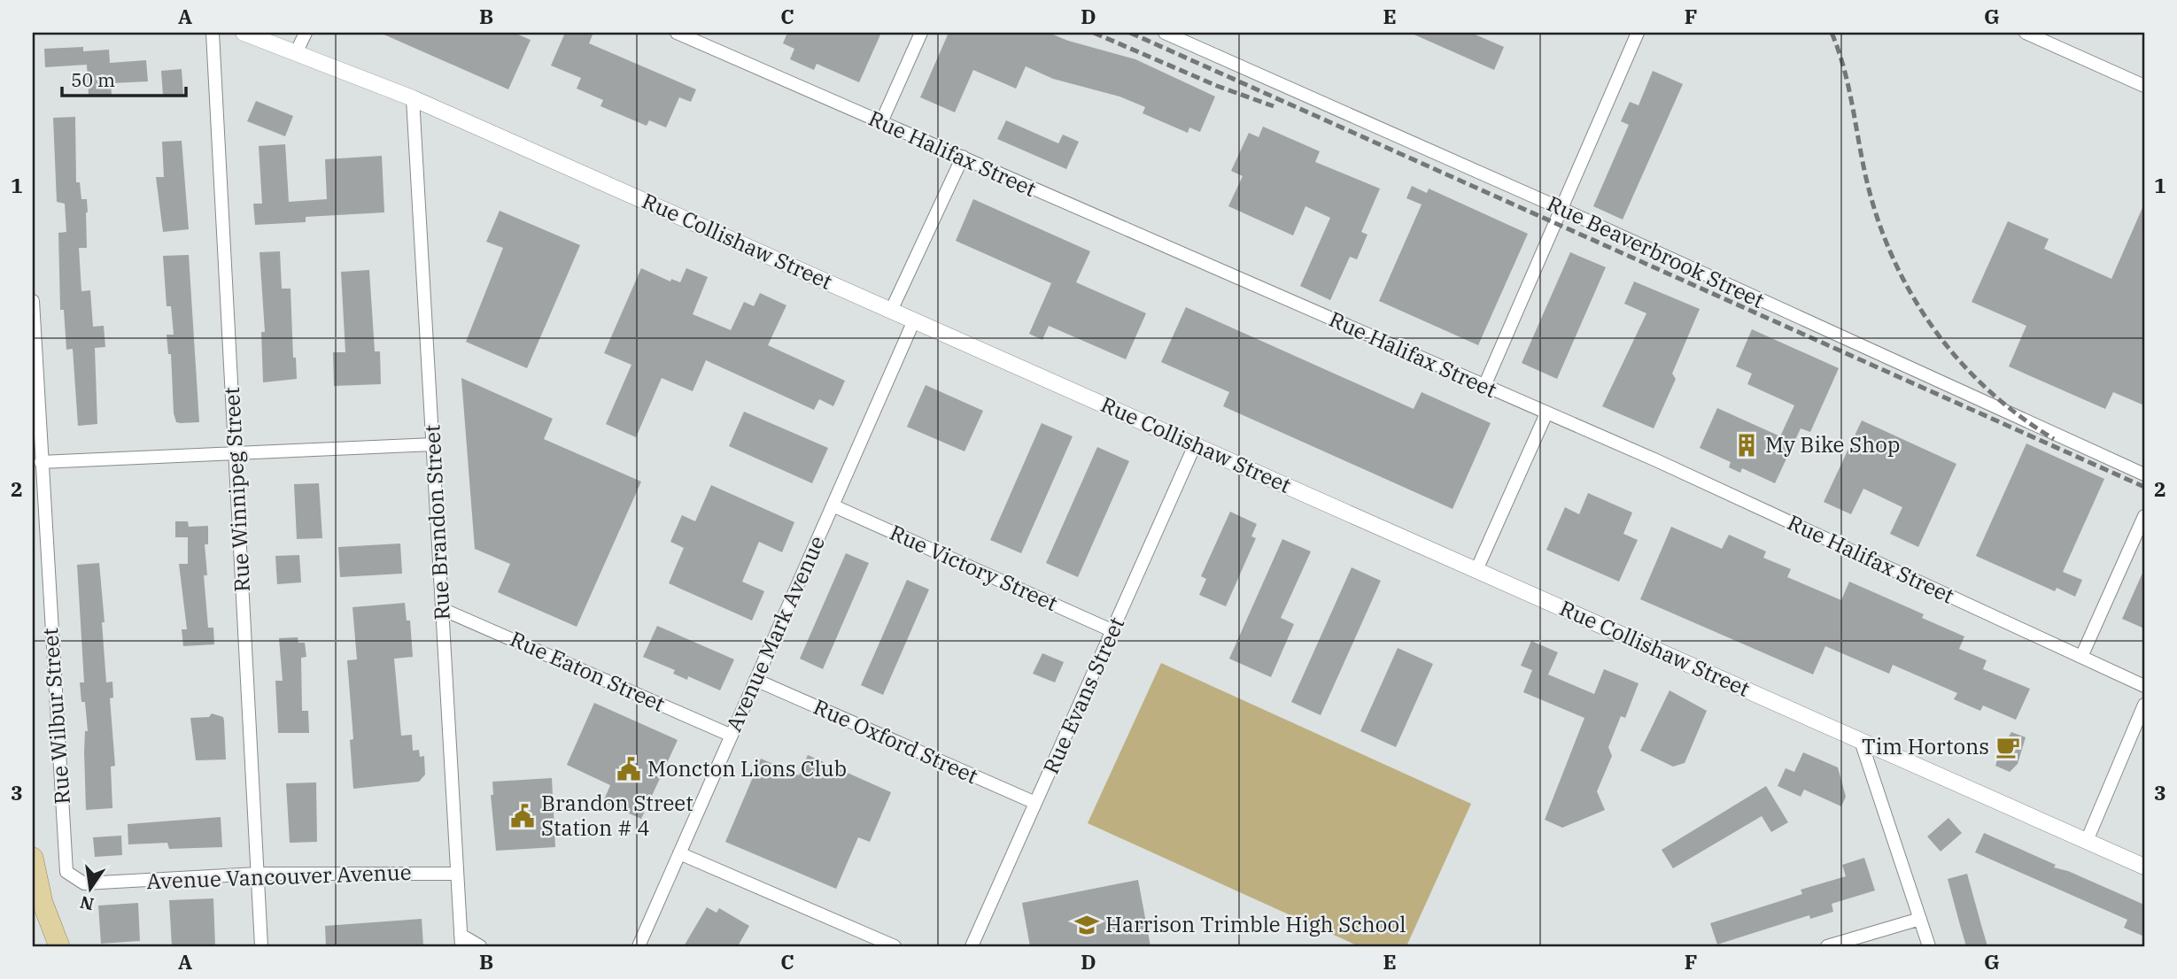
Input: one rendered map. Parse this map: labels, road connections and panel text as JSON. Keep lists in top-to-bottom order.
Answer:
{
  "streets": {
    "street": [
      "Rue Halifax Street",
      "Rue Collishaw Street",
      "Rue Beaverbrook Street",
      "Rue Winnipeg Street",
      "Rue Brandon Street",
      "Rue Victory Street",
      "Avenue Mark Avenue",
      "Rue Eaton Street",
      "Rue Evans Street",
      "Rue Wilbur Street",
      "Rue Oxford Street",
      "Avenue Vancouver Avenue"
    ]
  },
  "crossings": [
    ["Rue Collishaw Street", "Rue Brandon Street"],
    ["Rue Collishaw Street", "Avenue Mark Avenue"],
    ["Rue Collishaw Street", "Rue Evans Street"],
    ["Rue Winnipeg Street", "Avenue Vancouver Avenue"],
    ["Rue Brandon Street", "Rue Eaton Street"],
    ["Rue Brandon Street", "Avenue Vancouver Avenue"],
    ["Rue Victory Street", "Avenue Mark Avenue"],
    ["Rue Victory Street", "Rue Evans Street"],
    ["Avenue Mark Avenue", "Rue Eaton Street"],
    ["Avenue Mark Avenue", "Rue Oxford Street"],
    ["Rue Evans Street", "Rue Oxford Street"],
    ["Rue Wilbur Street", "Avenue Vancouver Avenue"]
  ],
  "places": {
    "building": ["My Bike Shop"],
    "cafe": ["Tim Hortons"],
    "public building": ["Moncton Lions Club", "Brandon Street Station # 4"],
    "school or university": ["Harrison Trimble High School"]
  },
  "scale_bar": "50 m",
  "north": "bottom",
  "grid": {
    "columns": [
      "A",
      "B",
      "C",
      "D",
      "E",
      "F",
      "G"
    ],
    "rows": ["1", "2", "3"]
  }
}
